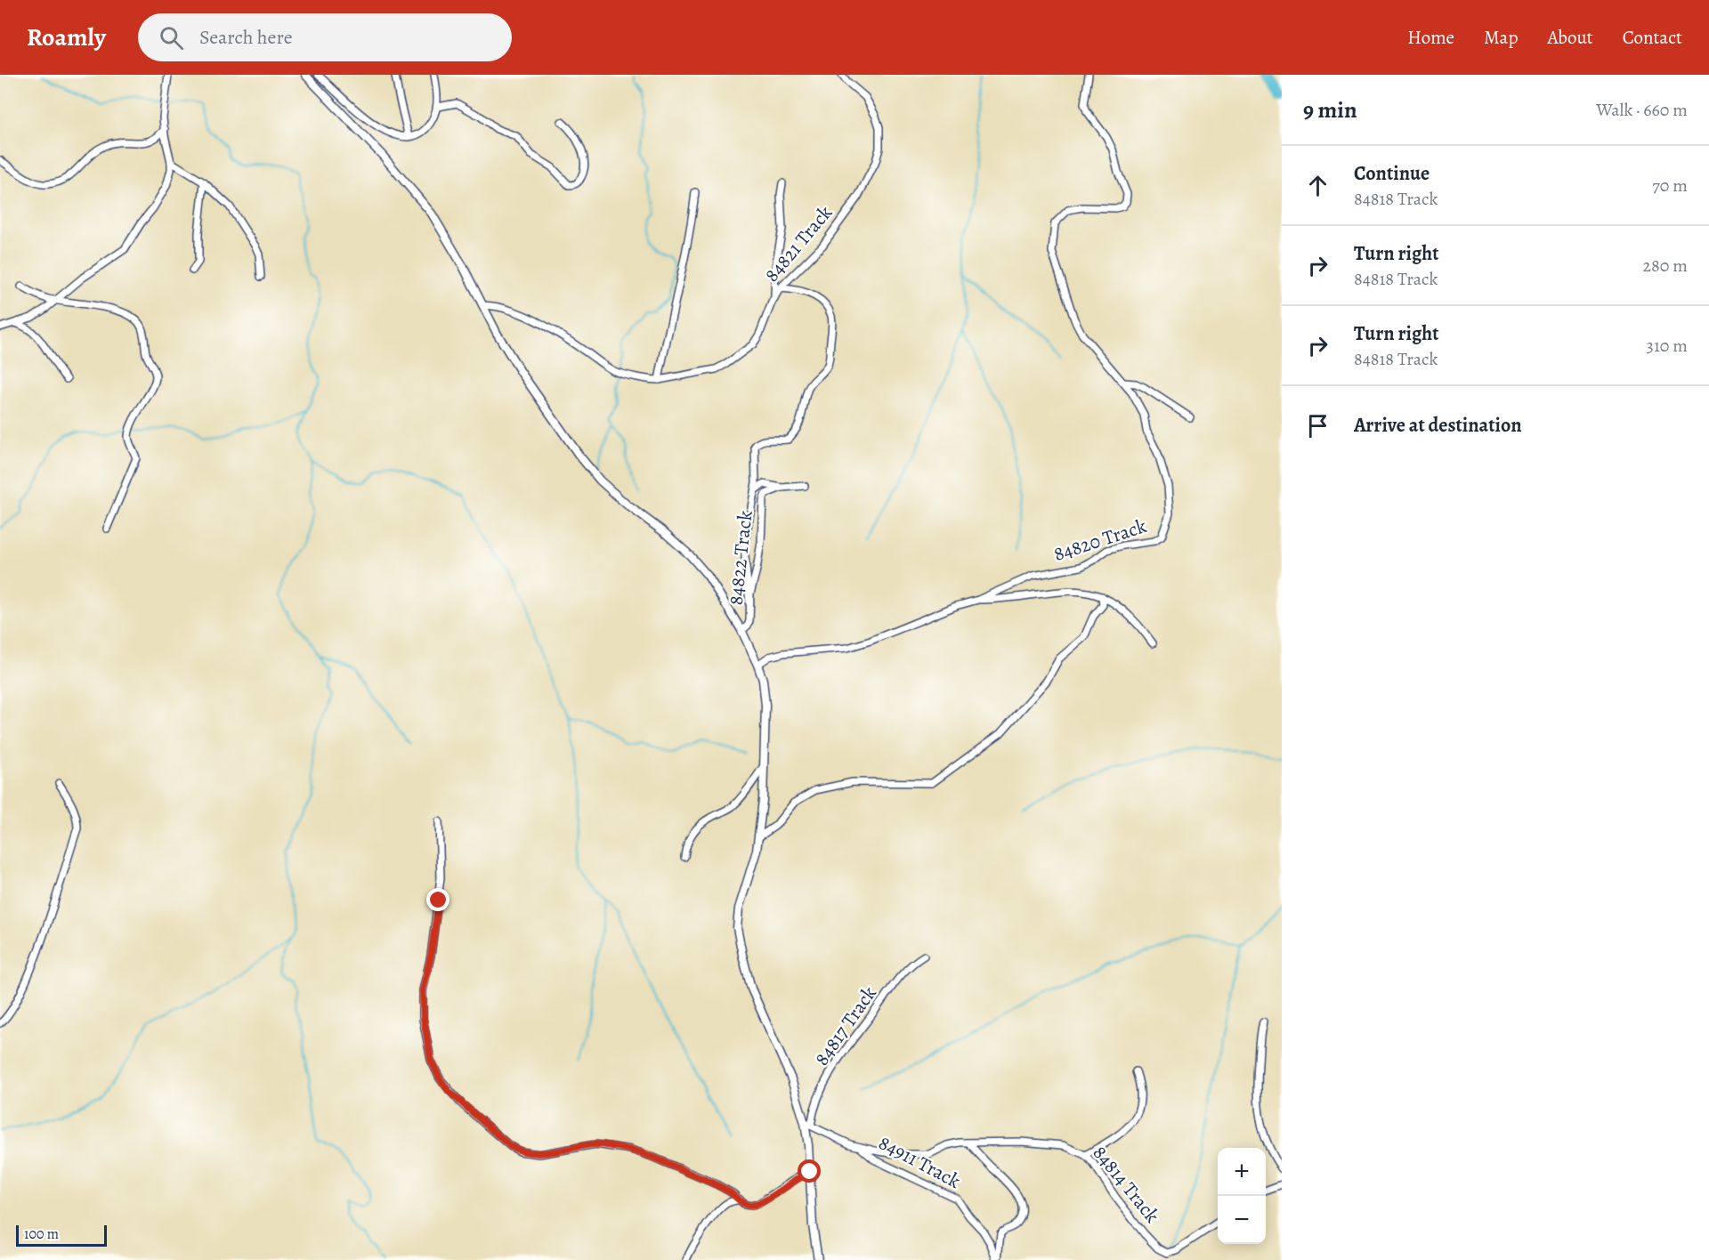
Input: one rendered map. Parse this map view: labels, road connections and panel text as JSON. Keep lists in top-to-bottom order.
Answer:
{
  "streets": {
    "street": [
      "84821 Track",
      "84820 Track",
      "84822 Track",
      "84817 Track",
      "84911 Track",
      "84814 Track"
    ]
  },
  "crossings": [
    ["84911 Track", "84814 Track"]
  ],
  "scale_bar": "100 m",
  "page": {
    "header": "Roamly",
    "search": "Search here",
    "nav": [
      "Home",
      "Map",
      "About",
      "Contact"
    ],
    "heading": ["9 min", "Walk · 660 m"],
    "list": [
      ["Continue", "84818 Track", "70 m"],
      ["Turn right", "84818 Track", "280 m"],
      ["Turn right", "84818 Track", "310 m"],
      "Arrive at destination"
    ],
    "map_buttons": ["+", "−"],
    "scale": "100 m"
  }
}
